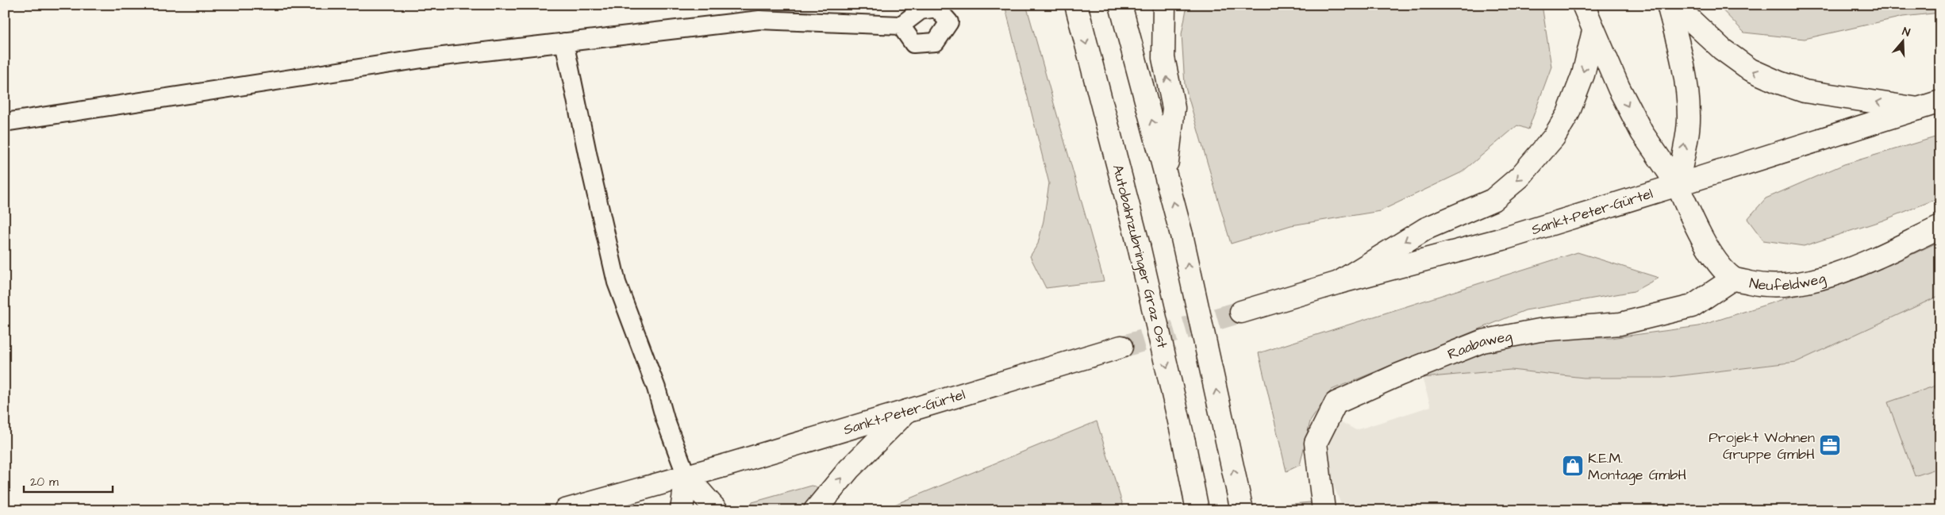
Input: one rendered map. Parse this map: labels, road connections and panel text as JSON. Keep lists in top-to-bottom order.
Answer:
{
  "streets": {
    "main road": [
      "Sankt-Peter-Gürtel",
      "Autobahnzubringer Graz Ost",
      "Neufeldweg",
      "Raabaweg"
    ]
  },
  "crossings": [
    ["Sankt-Peter-Gürtel", "Neufeldweg"],
    ["Neufeldweg", "Raabaweg"]
  ],
  "places": {
    "office": ["Projekt Wohnen Gruppe GmbH"],
    "shop": ["K.E.M. Montage GmbH"]
  },
  "scale_bar": "20 m",
  "north": "top"
}
